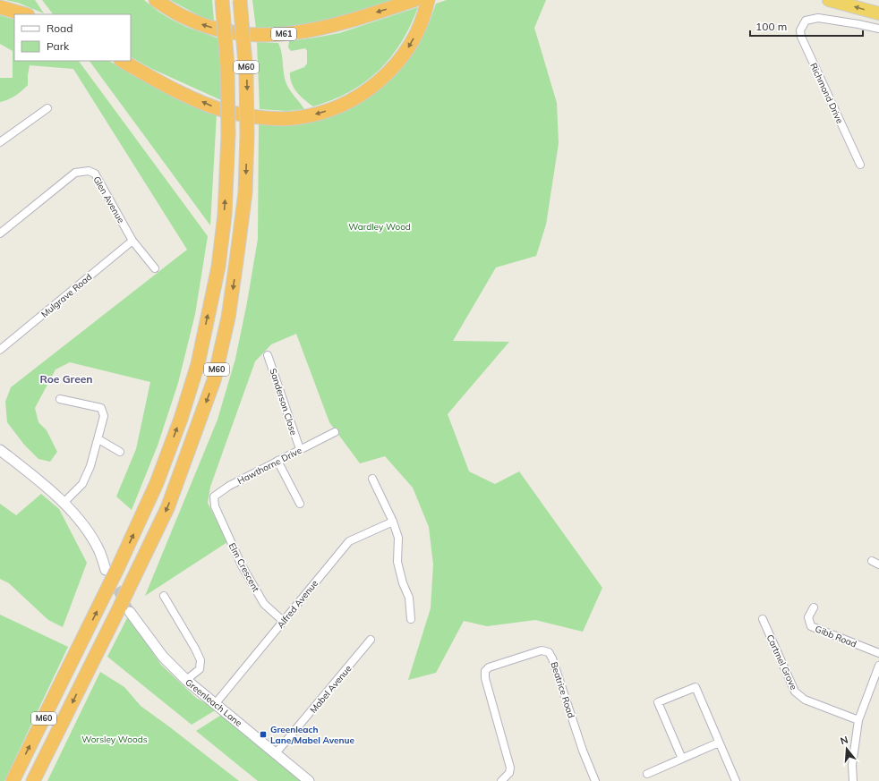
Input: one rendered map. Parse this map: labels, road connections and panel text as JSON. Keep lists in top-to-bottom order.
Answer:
{
  "streets": {
    "highway": ["M61", "M60"],
    "street": [
      "Richmond Drive",
      "Glen Avenue",
      "Mulgrave Road",
      "Sanderson Close",
      "Hawthorne Drive",
      "Elm Crescent",
      "Alfred Avenue",
      "Gibb Road",
      "Cartmel Grove",
      "Mabel Avenue",
      "Beatrice Road",
      "Greenleach Lane"
    ]
  },
  "crossings": [
    ["M60", "Greenleach Lane"],
    ["Glen Avenue", "Mulgrave Road"],
    ["Sanderson Close", "Hawthorne Drive"],
    ["Hawthorne Drive", "Elm Crescent"],
    ["Elm Crescent", "Alfred Avenue"],
    ["Alfred Avenue", "Greenleach Lane"],
    ["Mabel Avenue", "Greenleach Lane"]
  ],
  "districts": ["Roe Green"],
  "parks": ["Wardley Wood", "Worsley Woods"],
  "places": {
    "transit": ["Greenleach Lane/Mabel Avenue"]
  },
  "legend": ["Road", "Park"],
  "scale_bar": "100 m",
  "north": "top"
}
